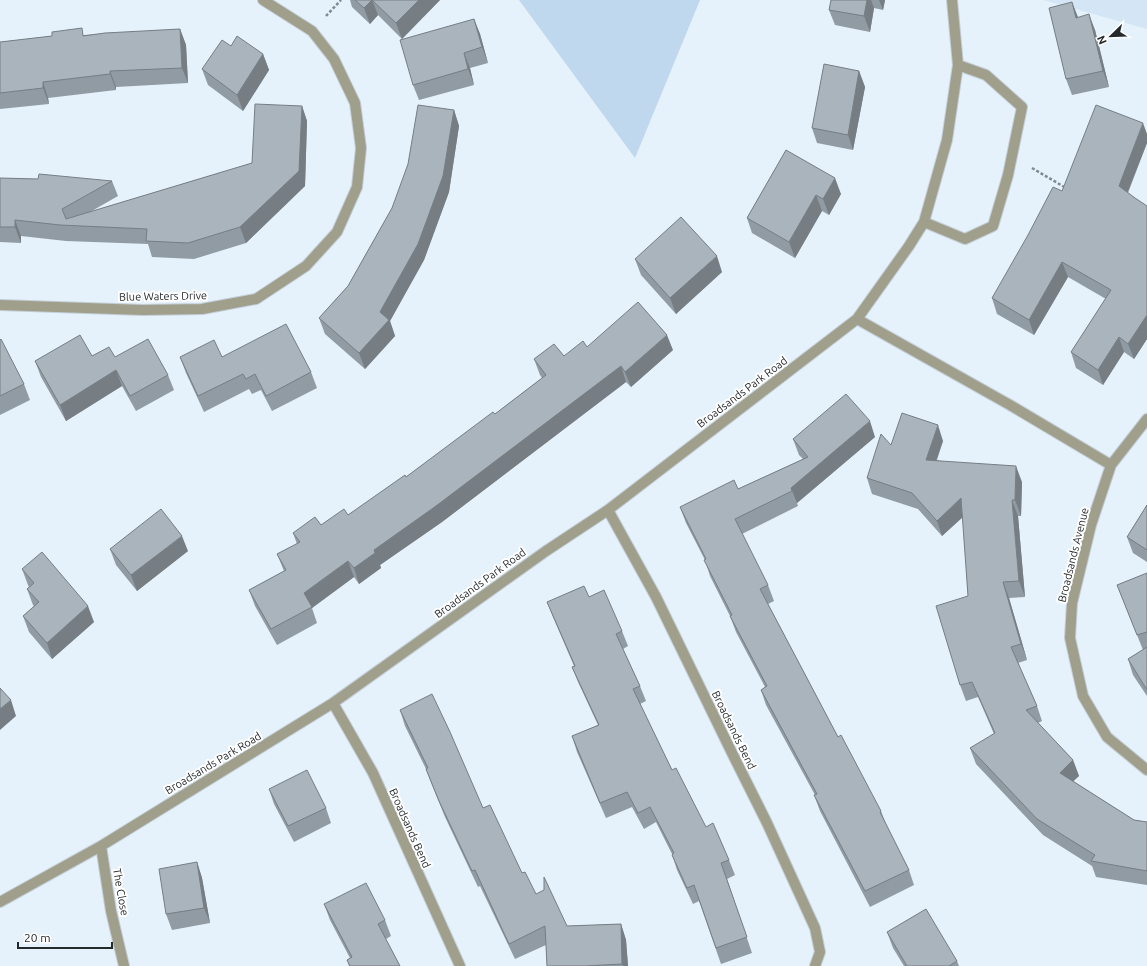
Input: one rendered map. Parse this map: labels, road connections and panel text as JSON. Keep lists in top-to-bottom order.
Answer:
{
  "streets": {
    "street": [
      "Blue Waters Drive",
      "Broadsands Park Road",
      "Broadsands Avenue",
      "Broadsands Bend",
      "The Close"
    ]
  },
  "crossings": [
    ["Broadsands Park Road", "Broadsands Bend"],
    ["Broadsands Park Road", "The Close"]
  ],
  "scale_bar": "20 m",
  "north": "bottom left"
}
